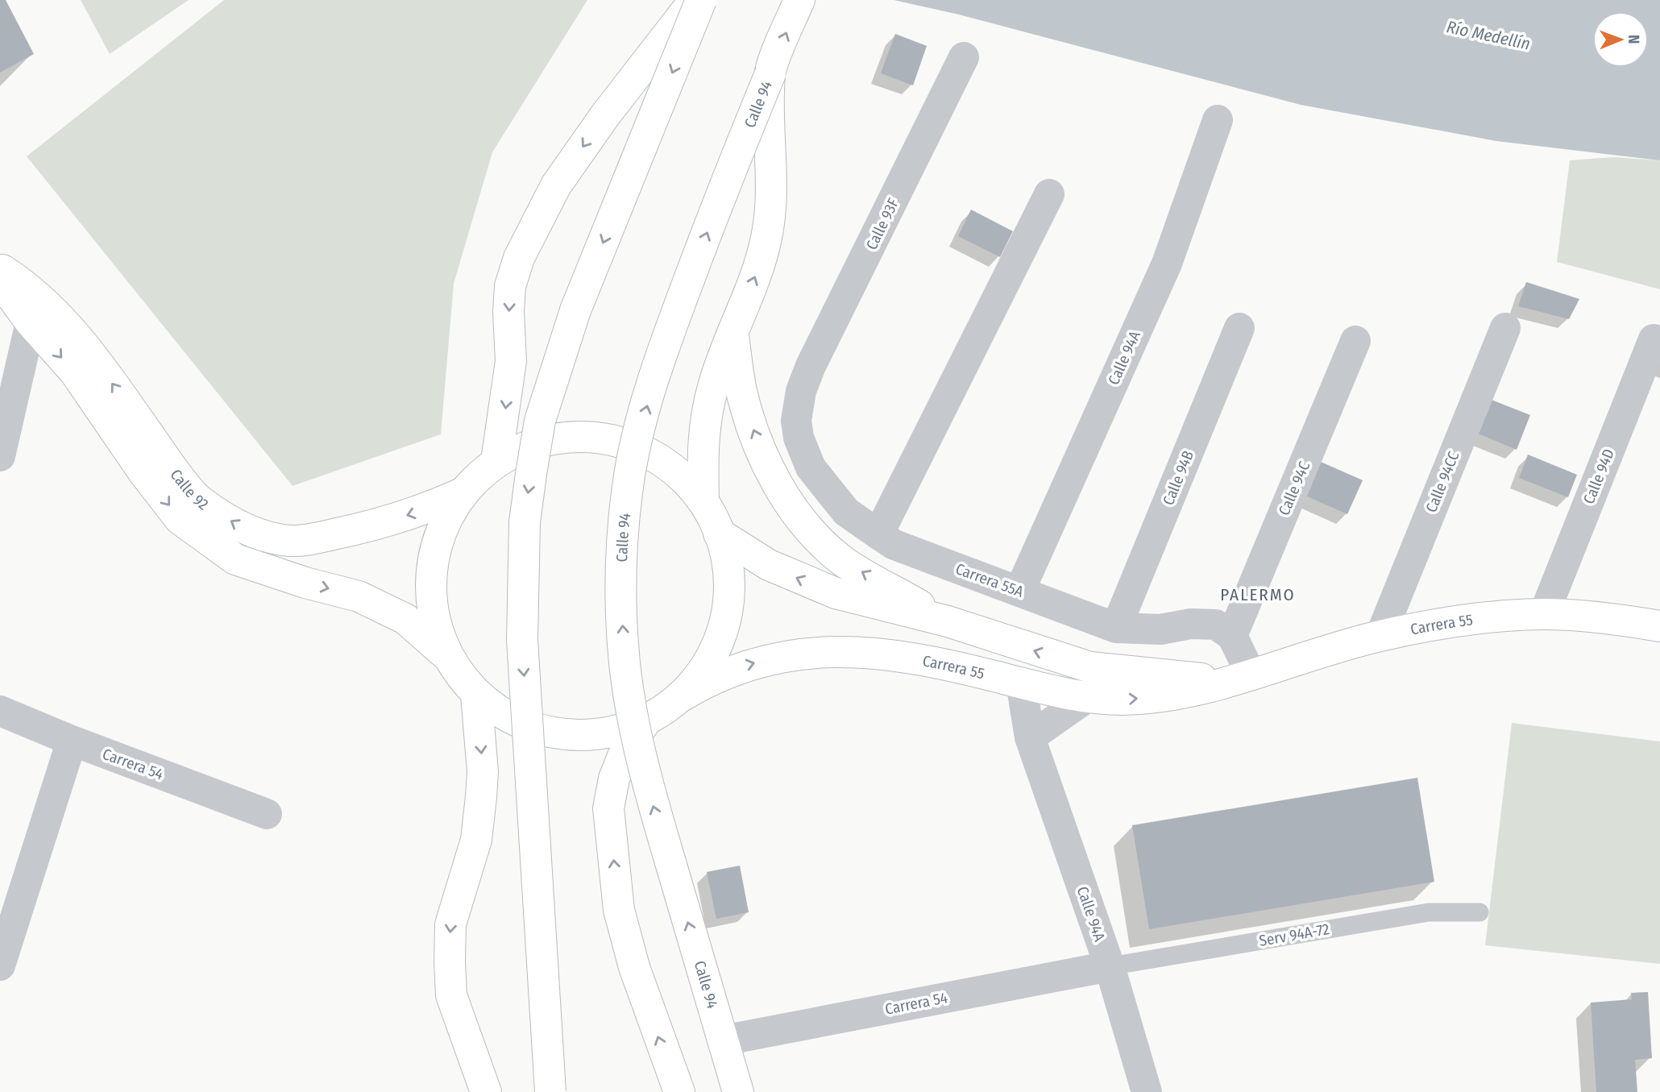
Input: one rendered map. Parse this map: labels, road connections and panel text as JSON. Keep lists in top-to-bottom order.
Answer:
{
  "streets": {
    "main road": ["Calle 94", "Calle 92", "Carrera 55"],
    "street": [
      "Calle 93F",
      "Calle 94A",
      "Calle 94D",
      "Calle 94B",
      "Calle 94CC",
      "Calle 94C",
      "Carrera 55A",
      "Carrera 54"
    ],
    "lane": ["Serv 94A-72"]
  },
  "crossings": [
    ["Calle 94", "Carrera 54"],
    ["Calle 93F", "Carrera 55A"],
    ["Calle 94A", "Carrera 55A"],
    ["Calle 94A", "Carrera 55"],
    ["Calle 94A", "Carrera 54"],
    ["Calle 94A", "Serv 94A-72"],
    ["Calle 94D", "Carrera 55"],
    ["Calle 94B", "Carrera 55A"],
    ["Calle 94CC", "Carrera 55"],
    ["Calle 94C", "Carrera 55A"],
    ["Carrera 54", "Serv 94A-72"]
  ],
  "districts": ["PALERMO"],
  "water": ["Río Medellín"],
  "north": "right"
}
